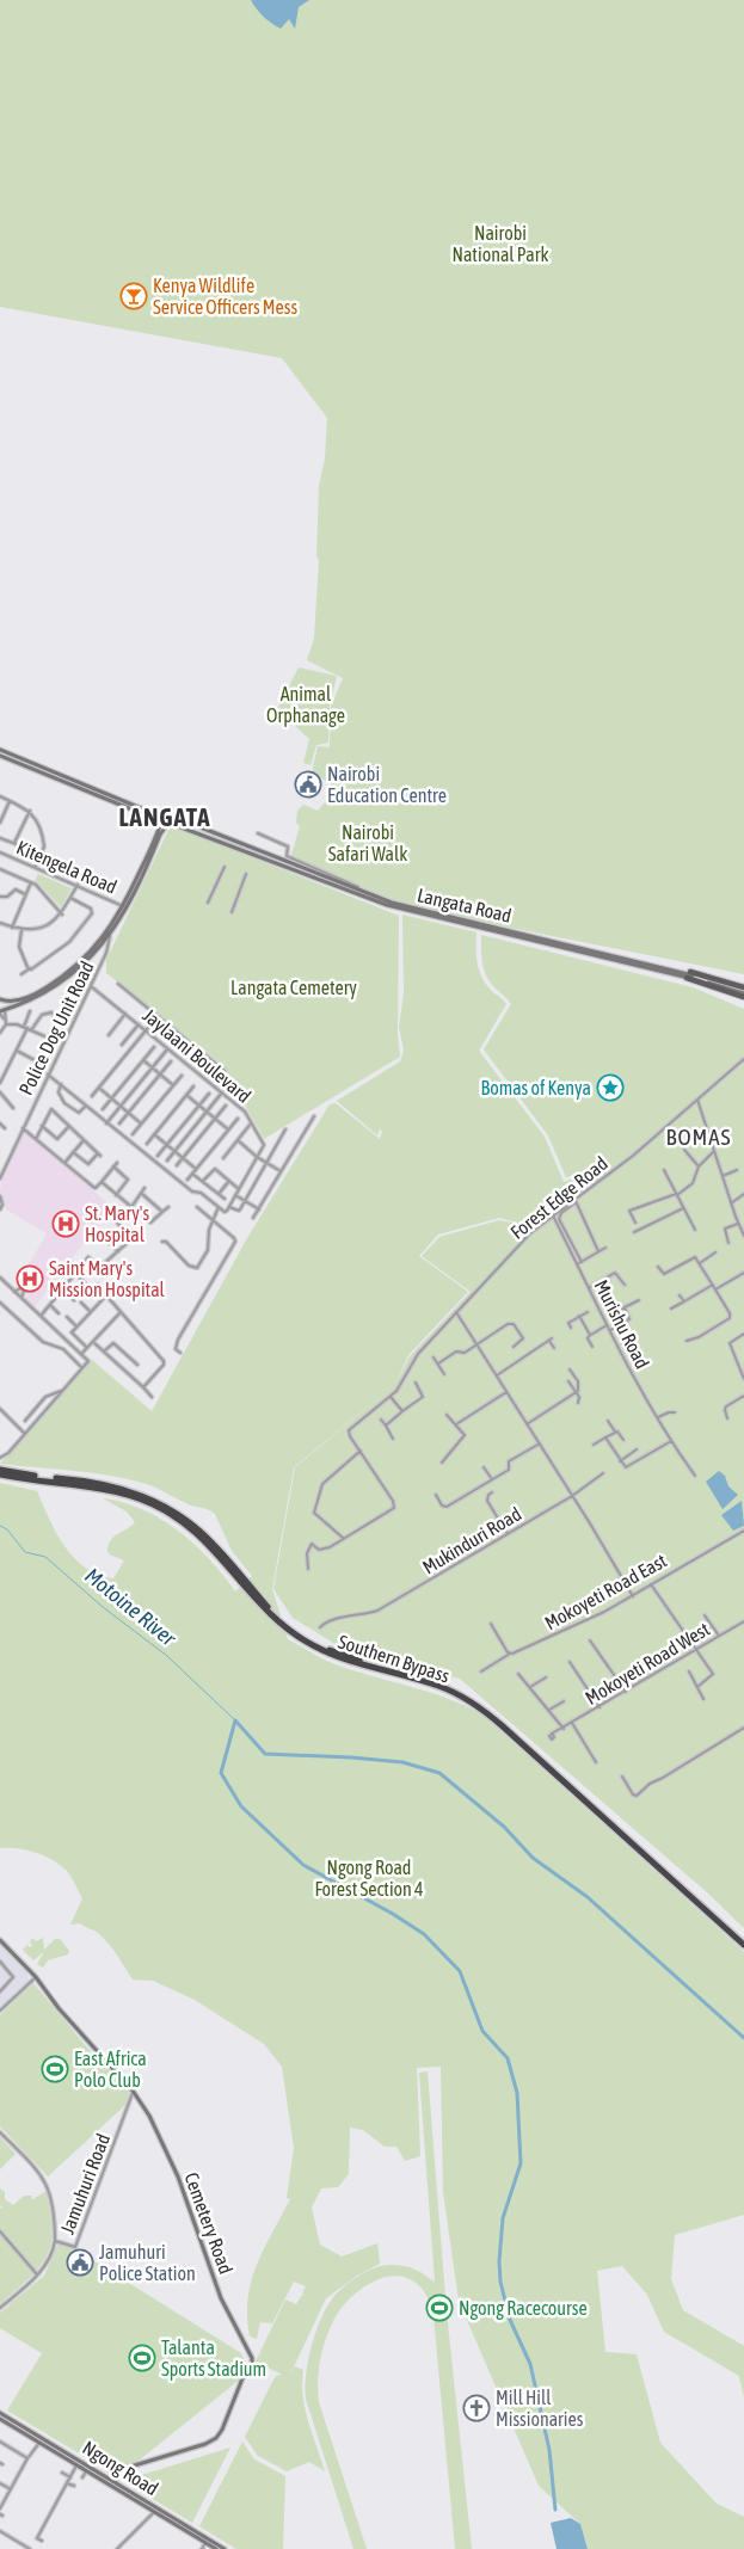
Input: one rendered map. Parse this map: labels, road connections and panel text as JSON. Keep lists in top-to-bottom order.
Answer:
{
  "streets": {
    "highway": ["Southern Bypass"],
    "main road": ["Langata Road", "Cemetery Road", "Ngong Road"],
    "street": [
      "Kitengela Road",
      "Police Dog Unit Road",
      "Jaylaani Boulevard",
      "Forest Edge Road",
      "Murishu Road",
      "Mukinduri Road",
      "Mokoyeti Road East",
      "Mokoyeti Road West",
      "Jamuhuri Road"
    ]
  },
  "crossings": [
    ["Police Dog Unit Road", "Jaylaani Boulevard"],
    ["Forest Edge Road", "Murishu Road"],
    ["Jamuhuri Road", "Cemetery Road"],
    ["Cemetery Road", "Ngong Road"]
  ],
  "districts": ["LANGATA", "BOMAS"],
  "water": ["Motoine River"],
  "parks": [
    "Nairobi National Park",
    "Animal Orphanage",
    "Nairobi Safari Walk",
    "Langata Cemetery",
    "Ngong Road Forest Section 4"
  ],
  "places": {
    "bar": ["Kenya Wildlife Service Officers Mess"],
    "public building": ["Nairobi Education Centre", "Jamuhuri Police Station"],
    "place": ["Bomas of Kenya"],
    "hospital": ["St. Mary's Hospital", "Saint Mary's Mission Hospital"],
    "sports": ["East Africa Polo Club", "Ngong Racecourse", "Talanta Sports Stadium"],
    "church": ["Mill Hill Missionaries"]
  }
}
